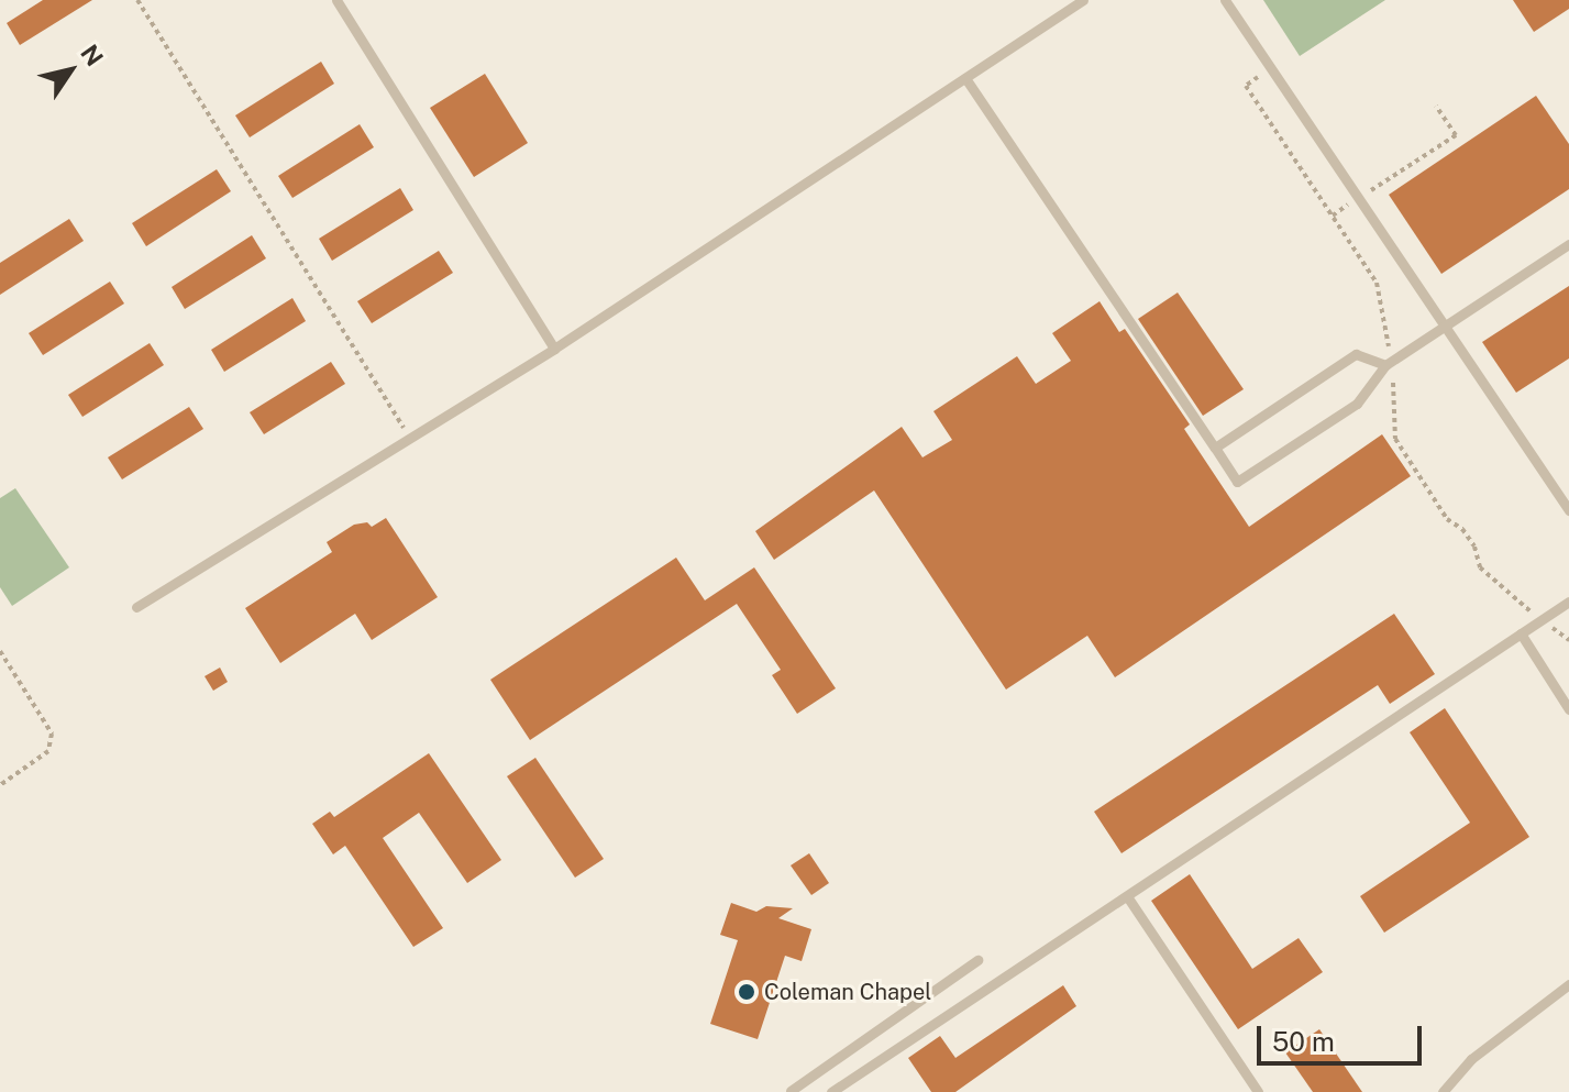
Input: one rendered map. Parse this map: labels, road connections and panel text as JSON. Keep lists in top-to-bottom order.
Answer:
{
  "places": ["Coleman Chapel"],
  "scale_bar": "50 m",
  "north": "top right"
}
